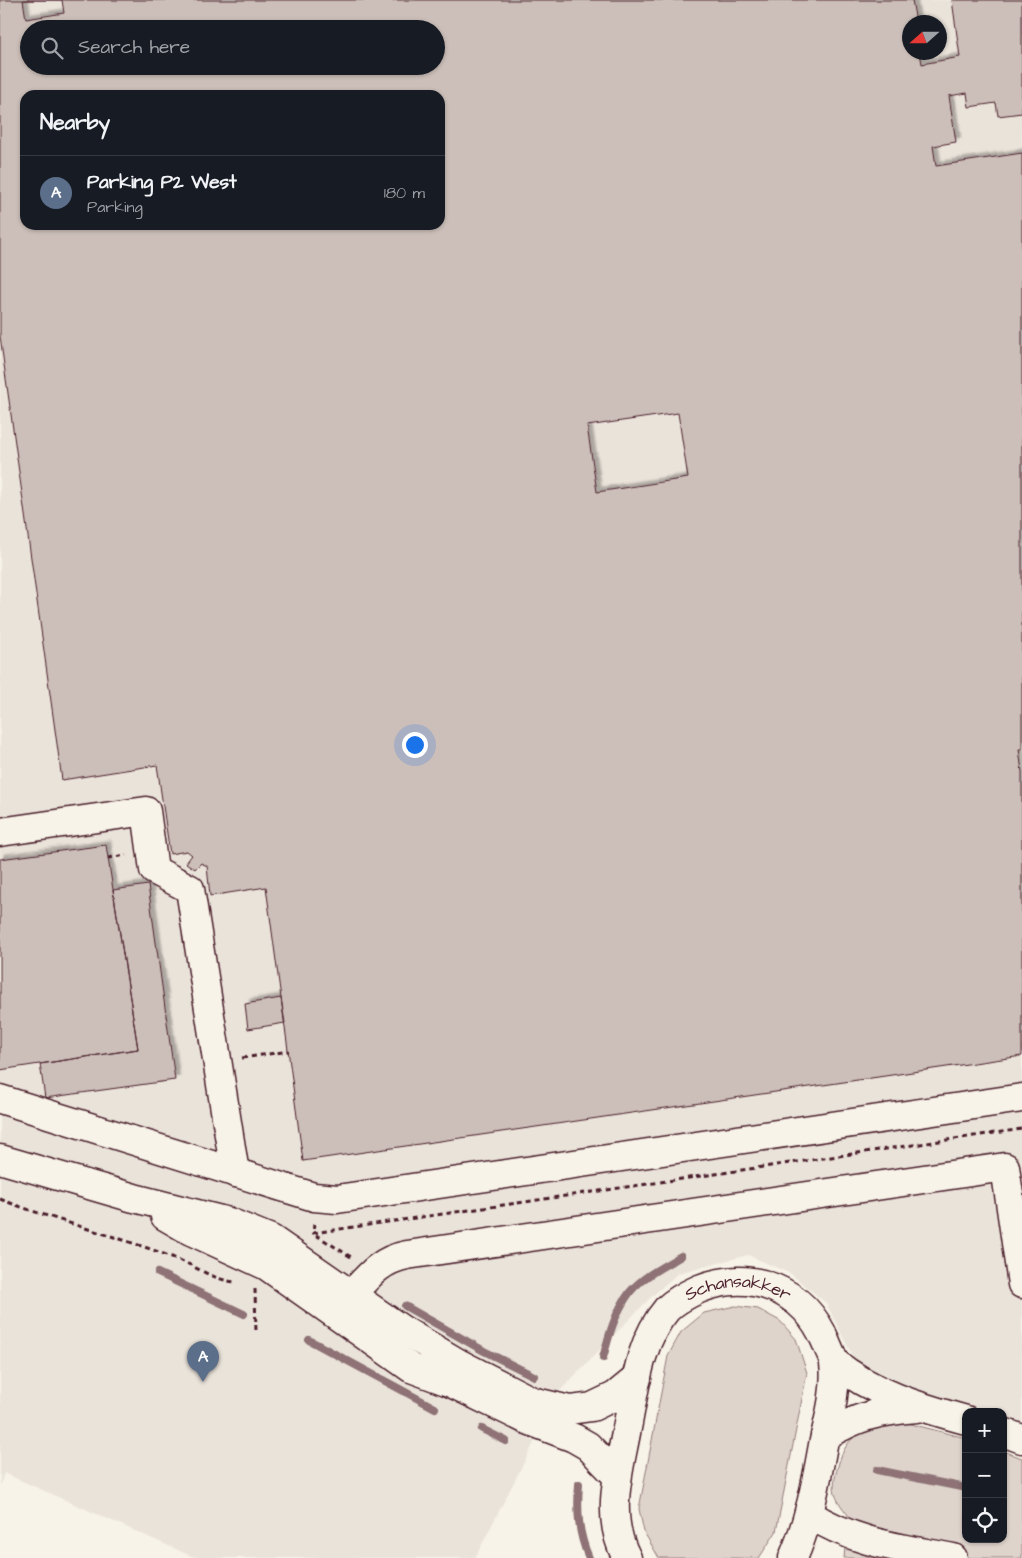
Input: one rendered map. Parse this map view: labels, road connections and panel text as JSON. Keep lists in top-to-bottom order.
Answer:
{
  "streets": {
    "main road": ["Schansakker"]
  },
  "north": "left",
  "page": {
    "search": "Search here",
    "heading": "Nearby",
    "list": [
      {
        "mark": "A",
        "name": "Parking P2 West",
        "note": "Parking",
        "value": "180 m"
      }
    ],
    "pins": "A",
    "map_buttons": ["+", "−"]
  }
}
